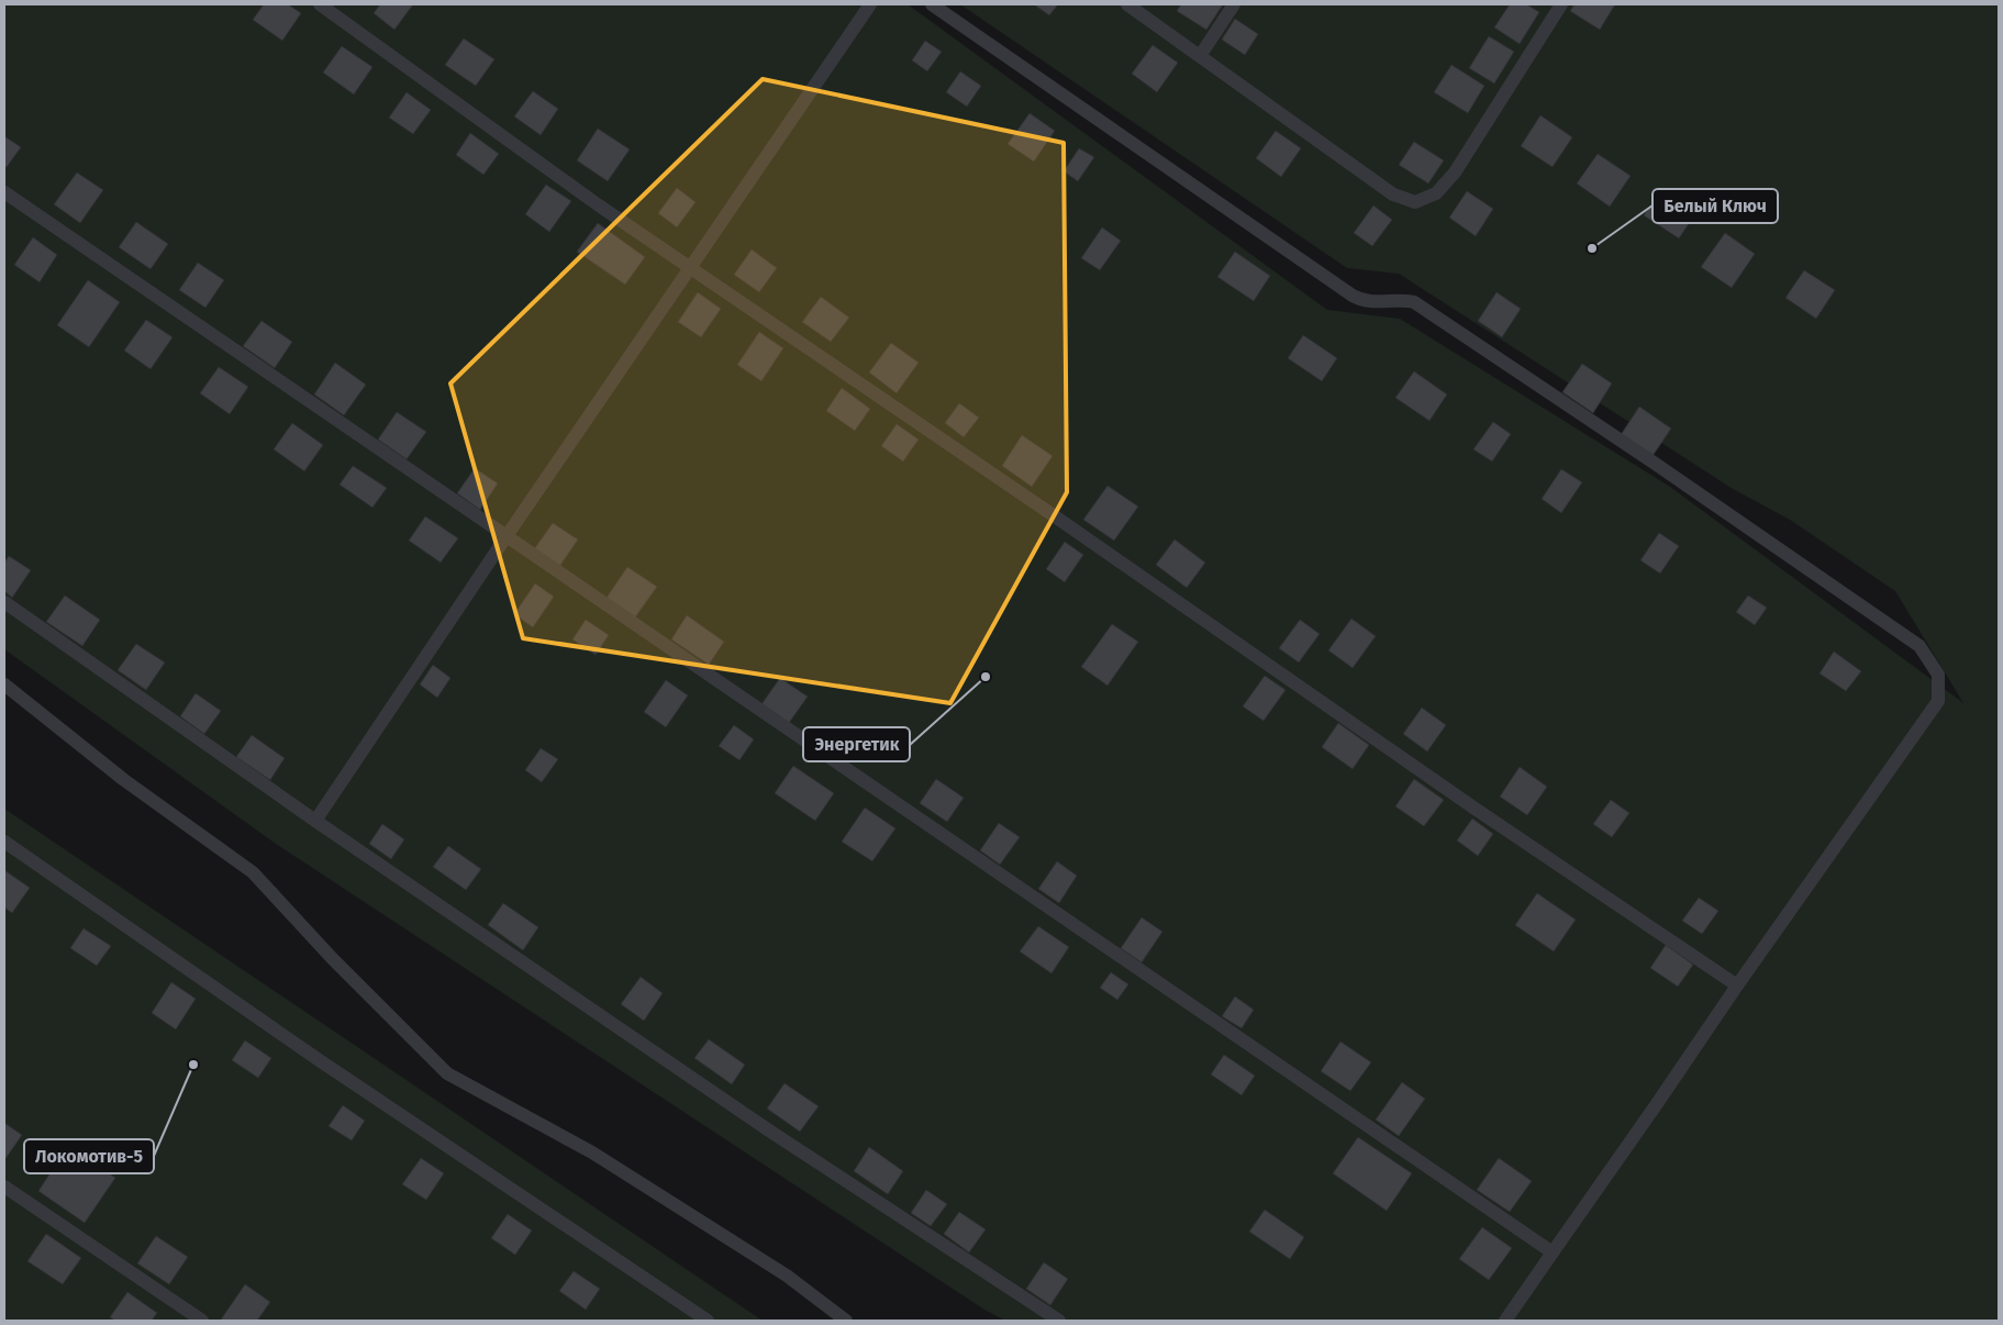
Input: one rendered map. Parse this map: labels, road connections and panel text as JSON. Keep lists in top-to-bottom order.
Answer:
{
  "places": ["Белый Ключ", "Энергетик", "Локомотив-5"]
}
